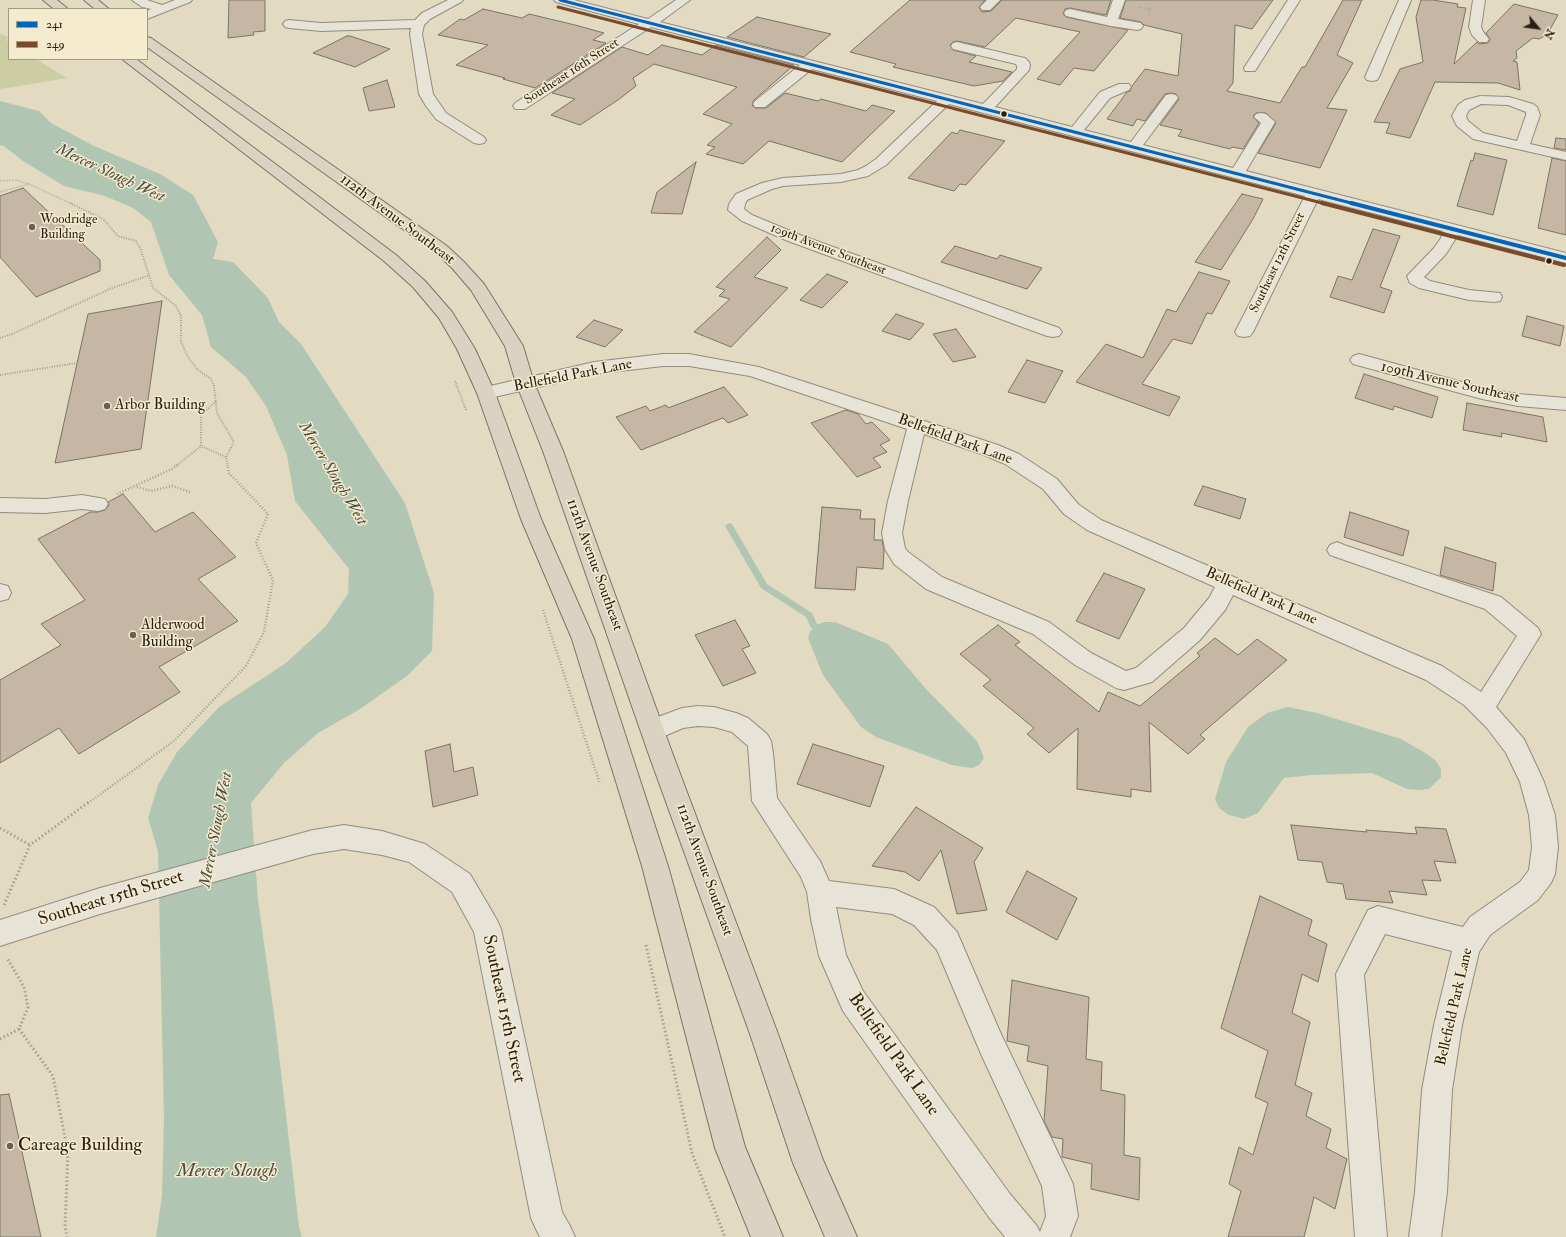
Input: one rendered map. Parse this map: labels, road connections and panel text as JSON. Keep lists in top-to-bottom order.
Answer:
{
  "streets": {
    "main road": ["112th Avenue Southeast"],
    "street": [
      "Southeast 16th Street",
      "109th Avenue Southeast",
      "Southeast 12th Street",
      "Bellefield Park Lane",
      "Southeast 15th Street"
    ]
  },
  "crossings": [
    ["112th Avenue Southeast", "Bellefield Park Lane"]
  ],
  "water": ["Mercer Slough West", "Mercer Slough"],
  "places": [
    "Woodridge Building",
    "Arbor Building",
    "Alderwood Building",
    "Careage Building"
  ],
  "lines": ["transit line 241", "transit line 249"],
  "legend": ["241", "249"],
  "north": "bottom right"
}
